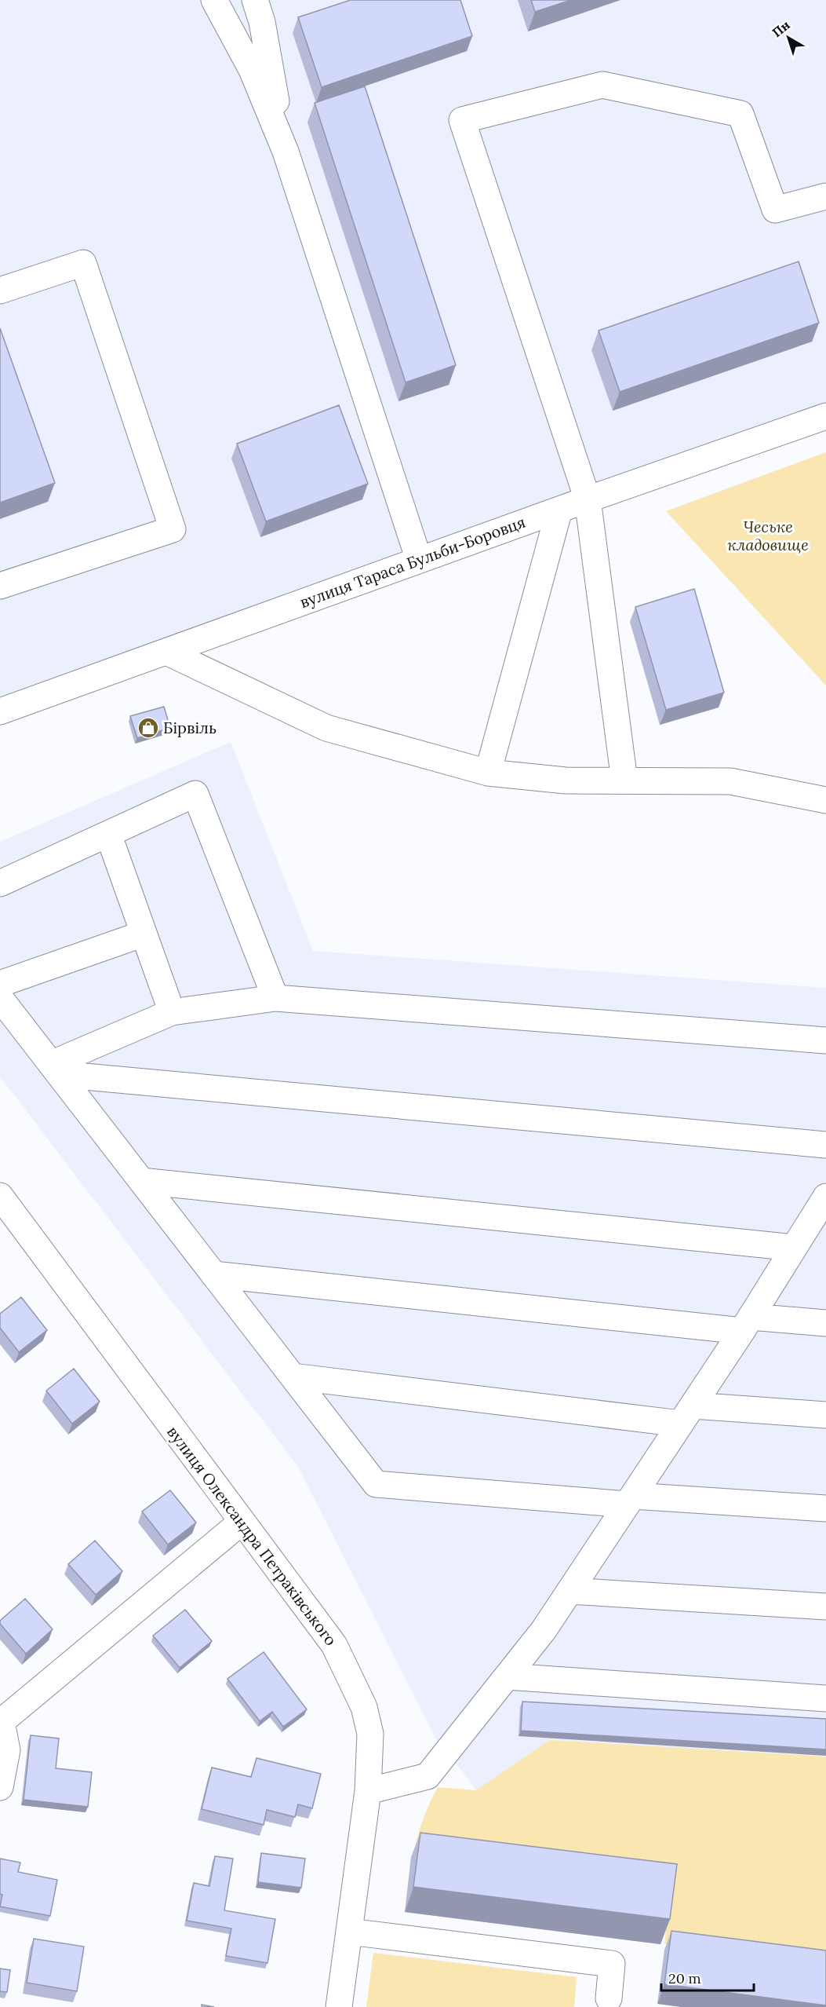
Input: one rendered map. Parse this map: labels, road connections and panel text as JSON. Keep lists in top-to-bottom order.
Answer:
{
  "streets": {
    "street": ["вулиця Тараса Бульби-Боровця", "вулиця Олександра Петраківського"]
  },
  "parks": ["Чеське кладовище"],
  "places": {
    "shop": ["Бірвіль"]
  },
  "scale_bar": "20 m",
  "north": "top left"
}
